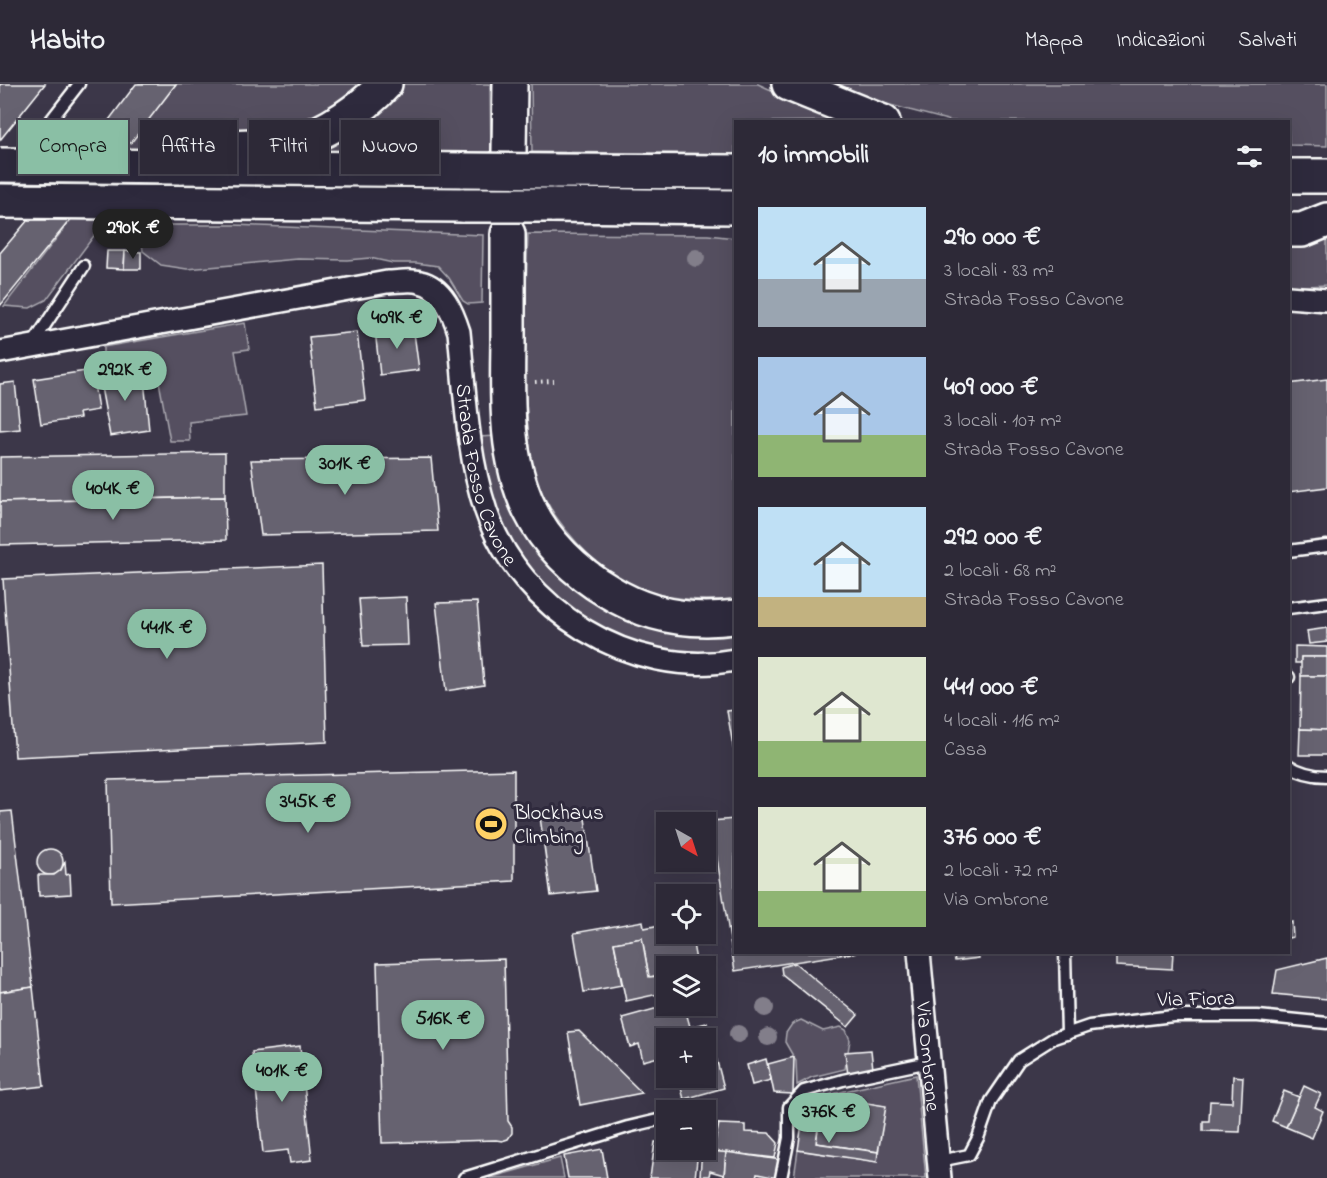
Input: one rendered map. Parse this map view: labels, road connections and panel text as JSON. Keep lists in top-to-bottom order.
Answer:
{
  "streets": {
    "street": ["Strada Fosso Cavone", "Via Ombrone"],
    "lane": ["Via Fiora"]
  },
  "crossings": [
    ["Via Fiora", "Via Ombrone"]
  ],
  "places": {
    "sports": ["Blockhaus Climbing"]
  },
  "north": "bottom right",
  "page": {
    "header": "Habito",
    "nav": ["Mappa", "Indicazioni", "Salvati"],
    "chip": [
      "Compra",
      "Affitta",
      "Filtri",
      "Nuovo"
    ],
    "heading": "10 immobili",
    "list": [
      {
        "name": "290 000 €",
        "note": "3 locali · 83 m² · Strada Fosso Cavone"
      },
      {
        "name": "409 000 €",
        "note": "3 locali · 107 m² · Strada Fosso Cavone"
      },
      {
        "name": "292 000 €",
        "note": "2 locali · 68 m² · Strada Fosso Cavone"
      },
      {
        "name": "441 000 €",
        "note": "4 locali · 116 m² · Casa"
      },
      {
        "name": "376 000 €",
        "note": "2 locali · 72 m² · Via Ombrone"
      }
    ],
    "price": [
      "290K €",
      "409K €",
      "292K €",
      "301K €",
      "404K €",
      "441K €",
      "345K €",
      "516K €",
      "401K €",
      "376K €"
    ],
    "map_buttons": ["+", "−"]
  }
}
